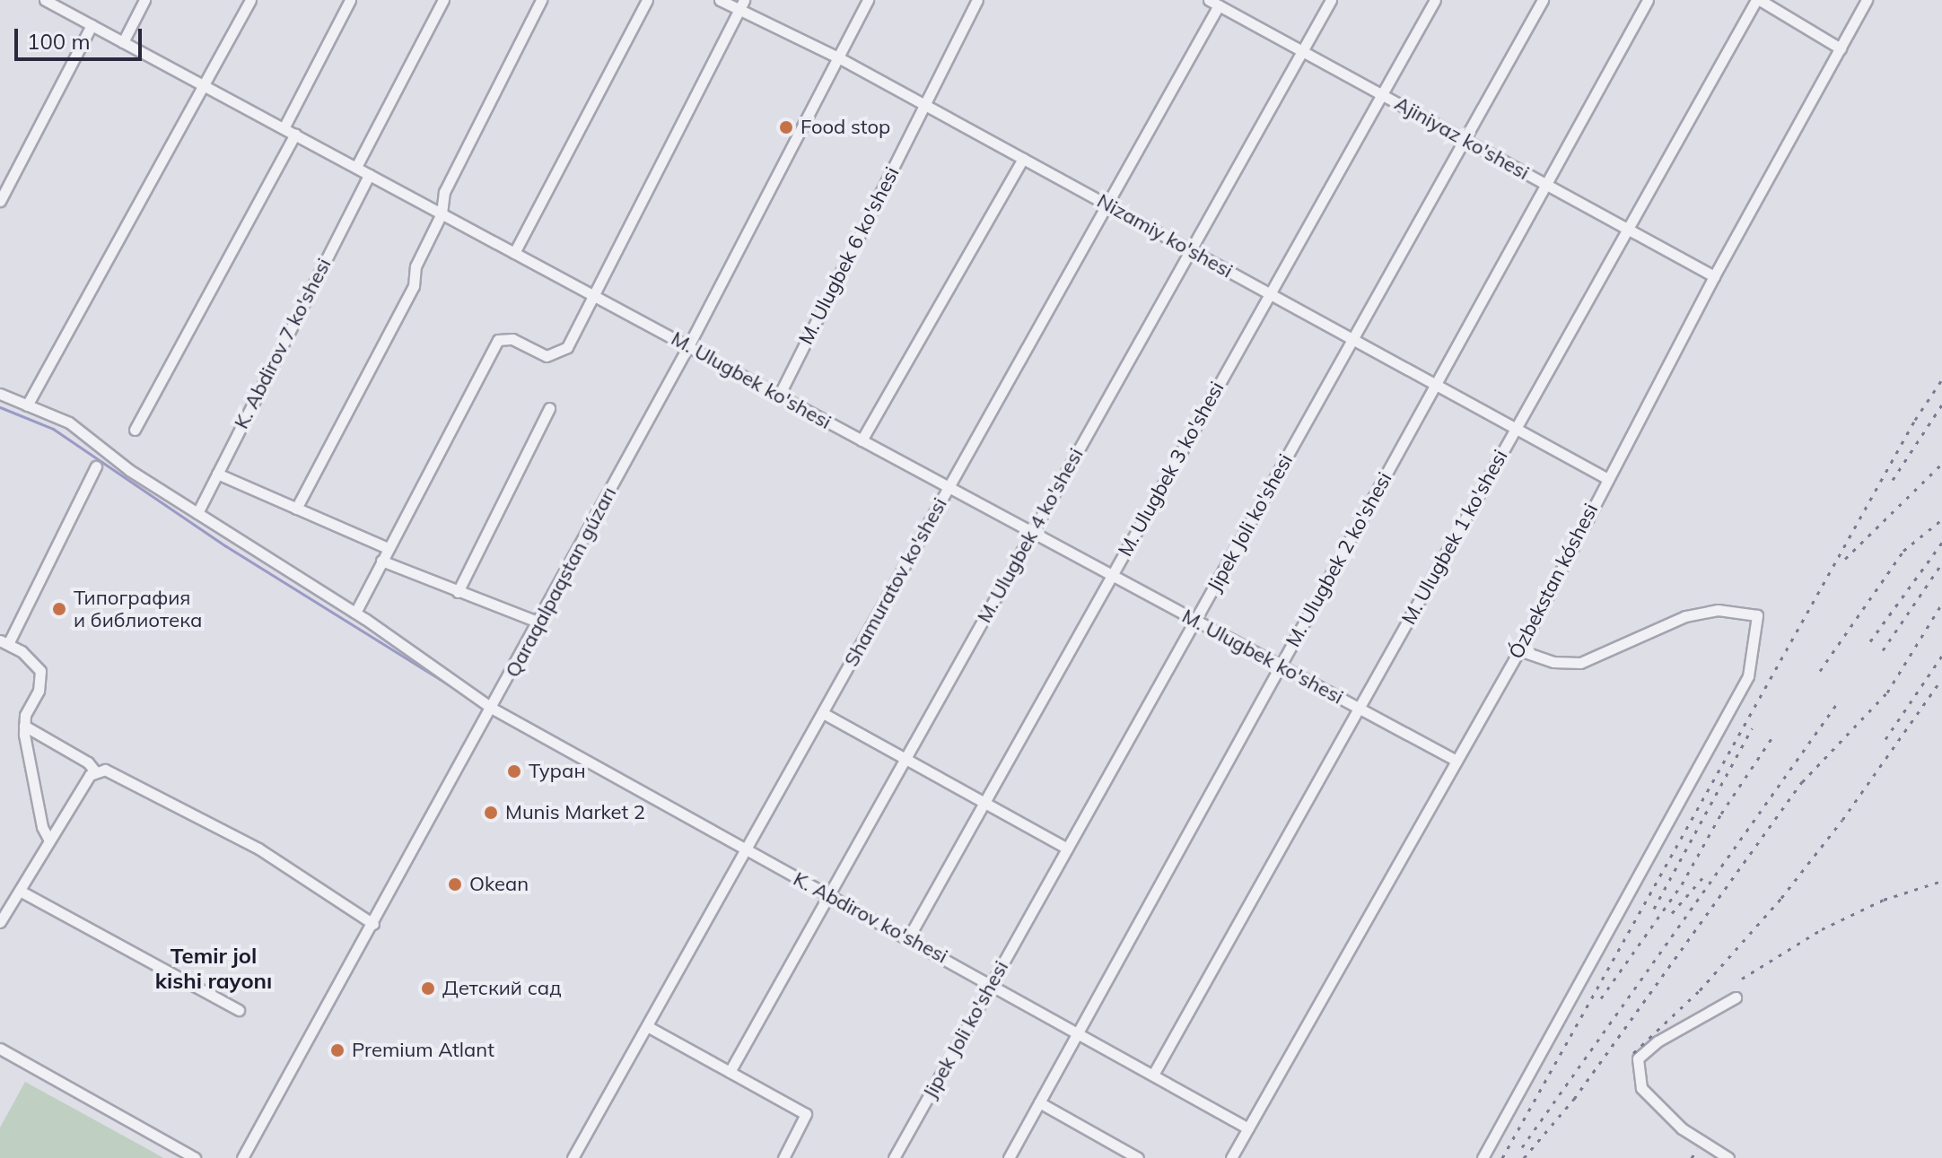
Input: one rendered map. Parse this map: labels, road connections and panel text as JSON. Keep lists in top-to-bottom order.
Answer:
{
  "streets": {
    "street": [
      "Ajiniyaz ko'shesi",
      "Nizamiy ko'shesi",
      "M. Ulugbek 6 ko'shesi",
      "K. Abdirov 7 ko'shesi",
      "M. Ulugbek ko'shesi",
      "M. Ulugbek 3 ko'shesi",
      "Jipek Joli ko'shesi",
      "M. Ulugbek 4 ko'shesi",
      "M. Ulugbek 1 ko'shesi",
      "M. Ulugbek 2 ko'shesi",
      "Ózbekstan kóshesi",
      "Qaraqalpaqstan gúzarı",
      "Shamuratov ko'shesi",
      "K. Abdirov ko'shesi"
    ]
  },
  "crossings": [
    ["Ajiniyaz ko'shesi", "M. Ulugbek 3 ko'shesi"],
    ["Ajiniyaz ko'shesi", "Jipek Joli ko'shesi"],
    ["Ajiniyaz ko'shesi", "M. Ulugbek 4 ko'shesi"],
    ["Ajiniyaz ko'shesi", "M. Ulugbek 1 ko'shesi"],
    ["Ajiniyaz ko'shesi", "M. Ulugbek 2 ko'shesi"],
    ["Ajiniyaz ko'shesi", "Ózbekstan kóshesi"],
    ["Ajiniyaz ko'shesi", "Shamuratov ko'shesi"],
    ["Nizamiy ko'shesi", "M. Ulugbek 6 ko'shesi"],
    ["Nizamiy ko'shesi", "M. Ulugbek 3 ko'shesi"],
    ["Nizamiy ko'shesi", "Jipek Joli ko'shesi"],
    ["Nizamiy ko'shesi", "M. Ulugbek 4 ko'shesi"],
    ["Nizamiy ko'shesi", "M. Ulugbek 1 ko'shesi"],
    ["Nizamiy ko'shesi", "M. Ulugbek 2 ko'shesi"],
    ["Nizamiy ko'shesi", "Ózbekstan kóshesi"],
    ["Nizamiy ko'shesi", "Qaraqalpaqstan gúzarı"],
    ["Nizamiy ko'shesi", "Shamuratov ko'shesi"],
    ["M. Ulugbek 6 ko'shesi", "M. Ulugbek ko'shesi"],
    ["K. Abdirov 7 ko'shesi", "M. Ulugbek ko'shesi"],
    ["K. Abdirov 7 ko'shesi", "K. Abdirov ko'shesi"],
    ["M. Ulugbek ko'shesi", "M. Ulugbek 3 ko'shesi"],
    ["M. Ulugbek ko'shesi", "Jipek Joli ko'shesi"],
    ["M. Ulugbek ko'shesi", "M. Ulugbek 4 ko'shesi"],
    ["M. Ulugbek ko'shesi", "M. Ulugbek 1 ko'shesi"],
    ["M. Ulugbek ko'shesi", "M. Ulugbek 2 ko'shesi"],
    ["M. Ulugbek ko'shesi", "Ózbekstan kóshesi"],
    ["M. Ulugbek ko'shesi", "Qaraqalpaqstan gúzarı"],
    ["M. Ulugbek ko'shesi", "Shamuratov ko'shesi"],
    ["M. Ulugbek 3 ko'shesi", "K. Abdirov ko'shesi"],
    ["Jipek Joli ko'shesi", "K. Abdirov ko'shesi"],
    ["M. Ulugbek 4 ko'shesi", "K. Abdirov ko'shesi"],
    ["M. Ulugbek 1 ko'shesi", "K. Abdirov ko'shesi"],
    ["M. Ulugbek 2 ko'shesi", "K. Abdirov ko'shesi"],
    ["Ózbekstan kóshesi", "K. Abdirov ko'shesi"],
    ["Qaraqalpaqstan gúzarı", "K. Abdirov ko'shesi"],
    ["Shamuratov ko'shesi", "K. Abdirov ko'shesi"]
  ],
  "districts": ["Temir jol kishi rayonı"],
  "places": [
    "Food stop",
    "Типография и библиотека",
    "Туран",
    "Munis Market 2",
    "Okean",
    "Детский сад",
    "Premium Atlant"
  ],
  "scale_bar": "100 m"
}
